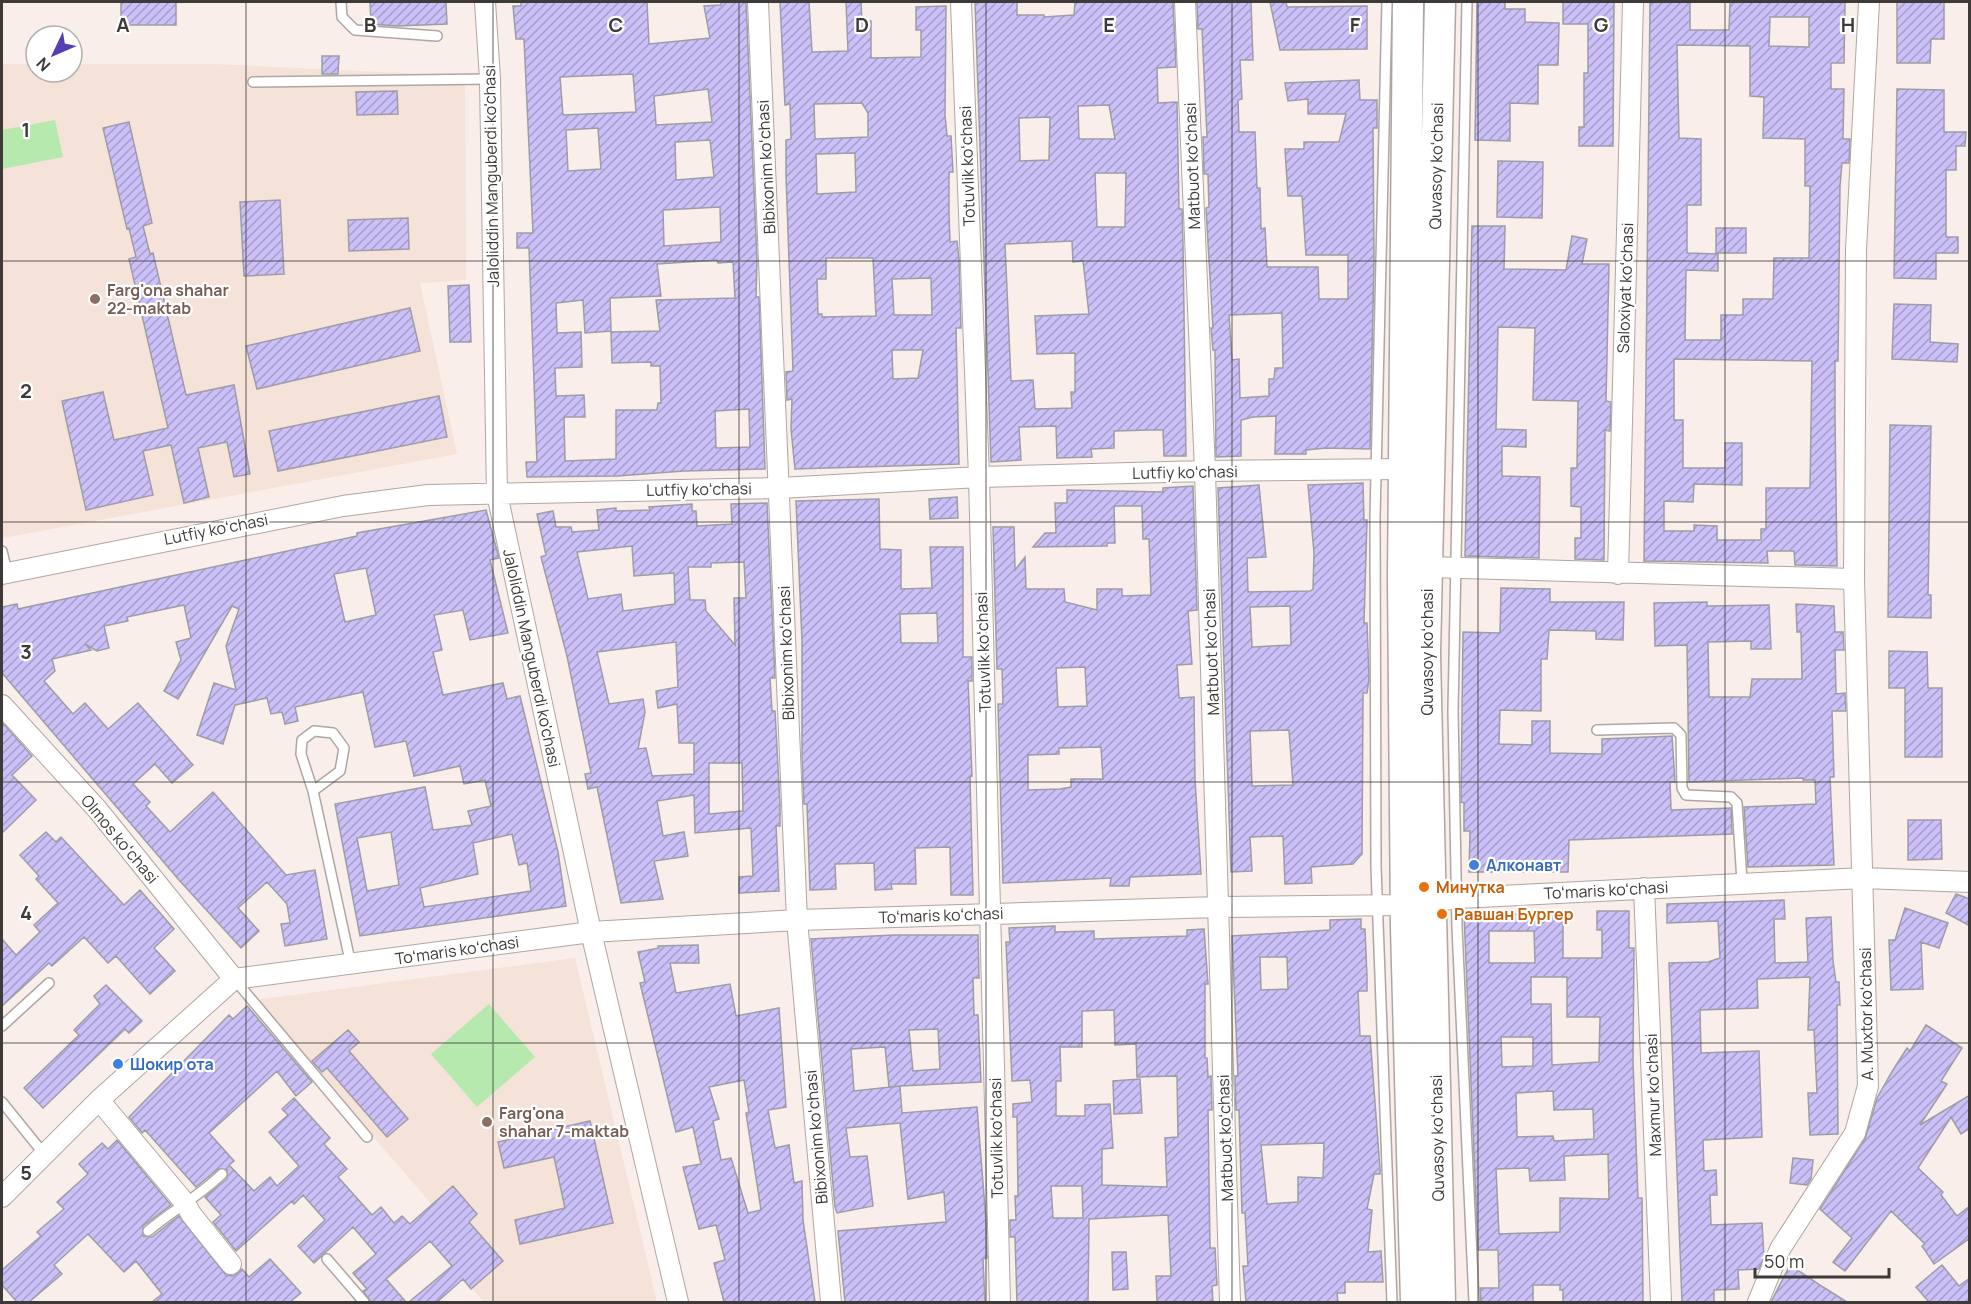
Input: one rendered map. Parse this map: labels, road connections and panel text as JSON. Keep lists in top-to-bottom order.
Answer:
{
  "streets": {
    "main road": ["Quvasoy koʻchasi"],
    "street": [
      "Totuvlik koʻchasi",
      "Matbuot koʻchasi",
      "Bibixonim koʻchasi",
      "Jaloliddin Manguberdi ko'chasi",
      "Saloxiyat koʻchasi",
      "Lutfiy koʻchasi",
      "Olmos koʻchasi",
      "Toʻmaris koʻchasi",
      "A. Muxtor koʻchasi",
      "Maxmur koʻchasi"
    ]
  },
  "crossings": [
    ["Totuvlik koʻchasi", "Lutfiy koʻchasi"],
    ["Totuvlik koʻchasi", "Toʻmaris koʻchasi"],
    ["Matbuot koʻchasi", "Lutfiy koʻchasi"],
    ["Matbuot koʻchasi", "Toʻmaris koʻchasi"],
    ["Quvasoy koʻchasi", "Lutfiy koʻchasi"],
    ["Quvasoy koʻchasi", "Toʻmaris koʻchasi"],
    ["Bibixonim koʻchasi", "Lutfiy koʻchasi"],
    ["Bibixonim koʻchasi", "Toʻmaris koʻchasi"],
    ["Jaloliddin Manguberdi ko'chasi", "Lutfiy koʻchasi"],
    ["Jaloliddin Manguberdi ko'chasi", "Toʻmaris koʻchasi"],
    ["Olmos koʻchasi", "Toʻmaris koʻchasi"],
    ["Toʻmaris koʻchasi", "A. Muxtor koʻchasi"],
    ["Toʻmaris koʻchasi", "Maxmur koʻchasi"]
  ],
  "places": [
    "Farg'ona shahar 22-maktab",
    "Алконавт",
    "Минутка",
    "Равшан Бургер",
    "Шокир ота",
    "Farg'ona shahar 7-maktab"
  ],
  "scale_bar": "50 m",
  "north": "bottom left",
  "grid": {
    "columns": [
      "A",
      "B",
      "C",
      "D",
      "E",
      "F",
      "G",
      "H"
    ],
    "rows": [
      "1",
      "2",
      "3",
      "4",
      "5"
    ]
  }
}
